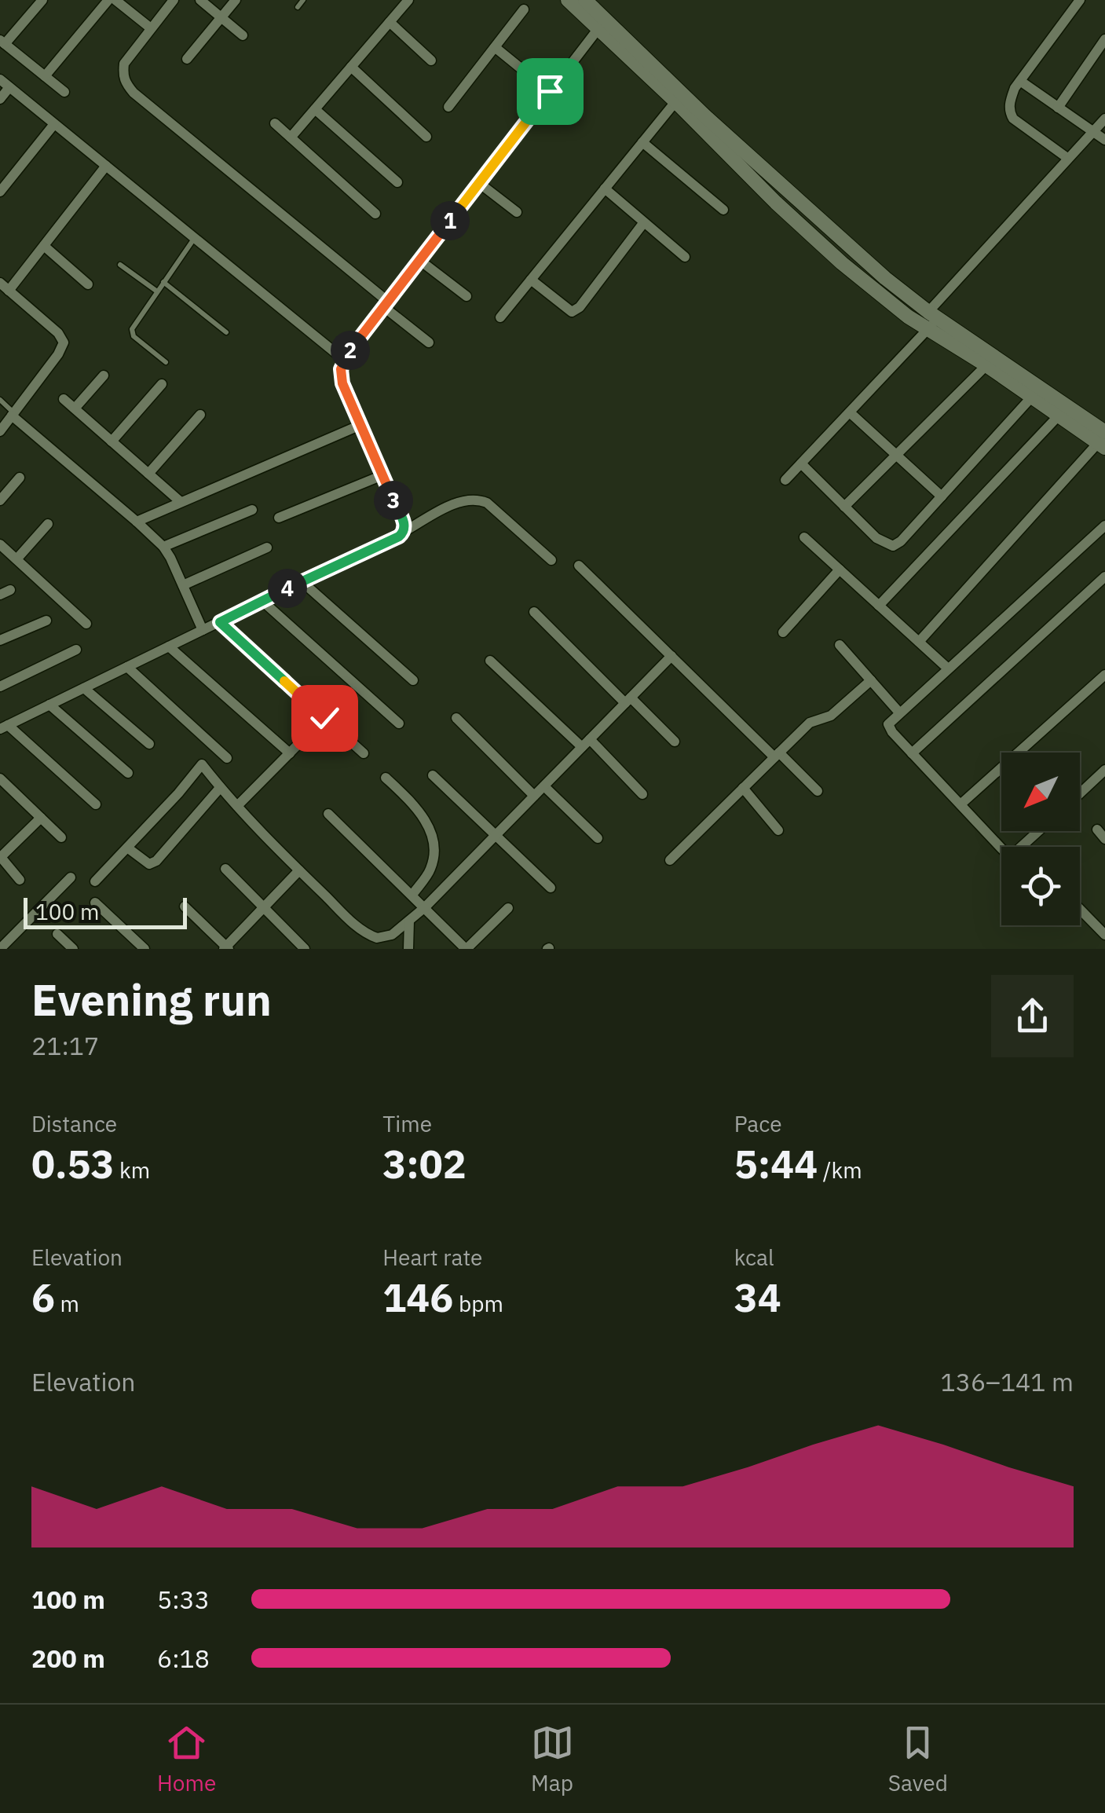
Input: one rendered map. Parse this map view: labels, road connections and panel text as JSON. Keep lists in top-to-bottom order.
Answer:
{
  "scale_bar": "100 m",
  "north": "bottom left",
  "page": {
    "pins": [
      "1",
      "2",
      "3",
      "4"
    ],
    "scale": "100 m",
    "heading": ["Evening run", "21:17"],
    "stats": [
      ["Distance", "0.53 km"],
      ["Time", "3:02"],
      ["Pace", "5:44 /km"],
      ["Elevation", "6 m"],
      ["Heart rate", "146 bpm"],
      ["kcal", "34"]
    ],
    "chart": ["Elevation", "136–141 m"],
    "list": [
      {
        "name": "100 m",
        "note": "5:33"
      },
      {
        "name": "200 m",
        "note": "6:18"
      }
    ],
    "tabs": ["Home", "Map", "Saved"]
  }
}
